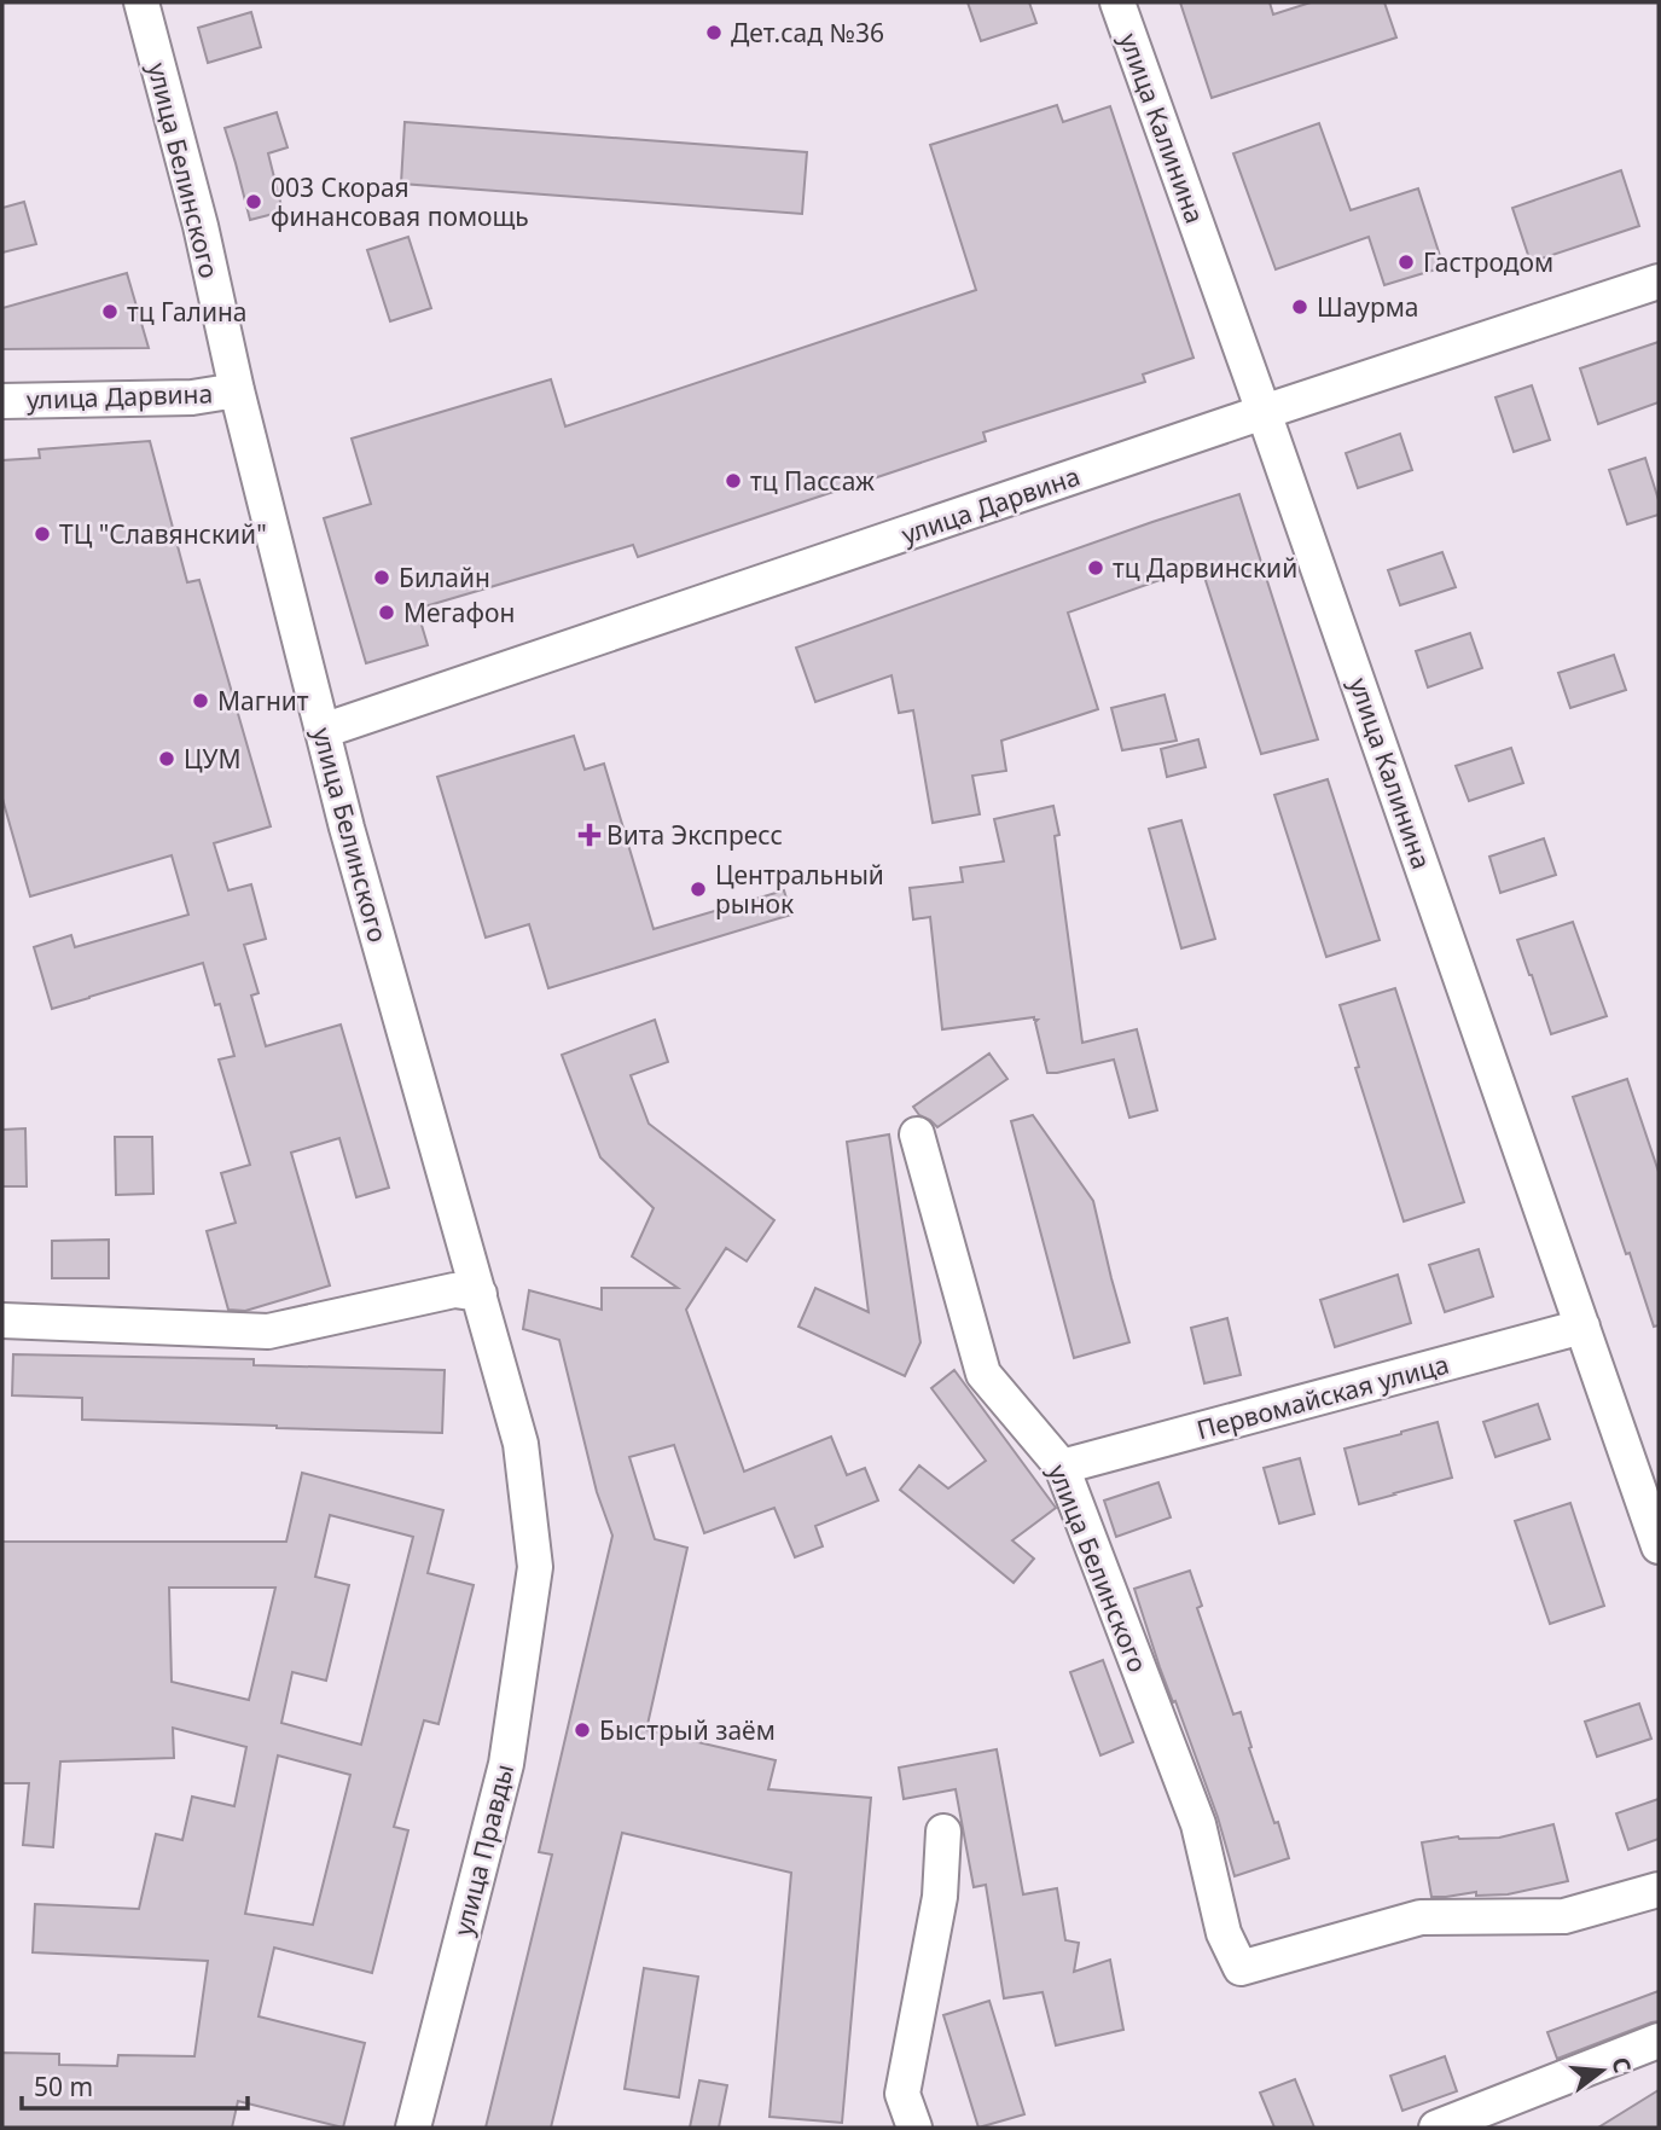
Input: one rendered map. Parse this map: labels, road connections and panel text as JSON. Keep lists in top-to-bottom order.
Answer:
{
  "streets": {
    "street": [
      "улица Калинина",
      "улица Белинского",
      "улица Дарвина",
      "Первомайская улица",
      "улица Правды"
    ]
  },
  "crossings": [
    ["улица Калинина", "улица Дарвина"],
    ["улица Калинина", "Первомайская улица"],
    ["улица Белинского", "улица Дарвина"],
    ["улица Белинского", "Первомайская улица"],
    ["улица Белинского", "улица Правды"]
  ],
  "places": {
    "other": [
      "Дет.сад №36",
      "003 Скорая финансовая помощь",
      "Гастродом",
      "Шаурма",
      "тц Галина",
      "тц Пассаж",
      "ТЦ \"Славянский\"",
      "тц Дарвинский",
      "Билайн",
      "Мегафон",
      "Магнит",
      "ЦУМ",
      "Центральный рынок",
      "Быстрый заём"
    ],
    "health": ["Вита Экспресс"]
  },
  "scale_bar": "50 m",
  "north": "right"
}
